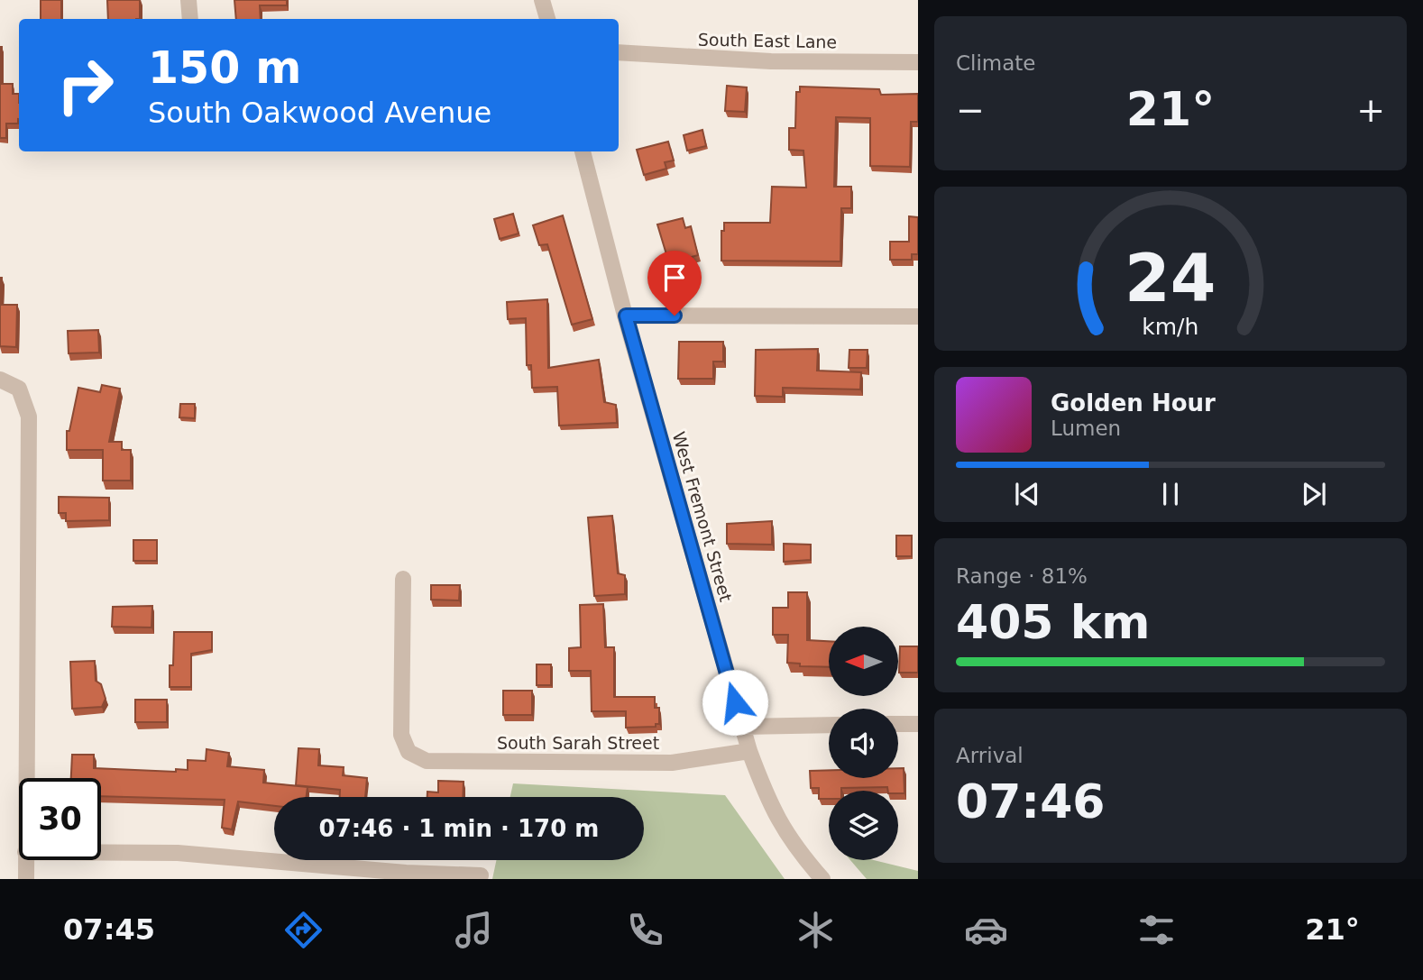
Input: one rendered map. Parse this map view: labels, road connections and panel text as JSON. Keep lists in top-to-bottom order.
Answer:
{
  "streets": {
    "street": ["South East Lane", "West Fremont Street", "South Sarah Street"]
  },
  "crossings": [
    ["West Fremont Street", "South Sarah Street"]
  ],
  "north": "left",
  "page": {
    "tile": [
      "Climate",
      ["Range · 81%", "405 km"],
      ["Arrival", "07:46"]
    ],
    "turn": ["150 m", "South Oakwood Avenue"],
    "heat": ["−", "21°", "+"],
    "song": ["Golden Hour", "Lumen"],
    "limit": "30",
    "trip": "07:46 · 1 min · 170 m",
    "tabs": ["07:45", "21°"],
    "gauge": ["24", "km/h"]
  }
}
